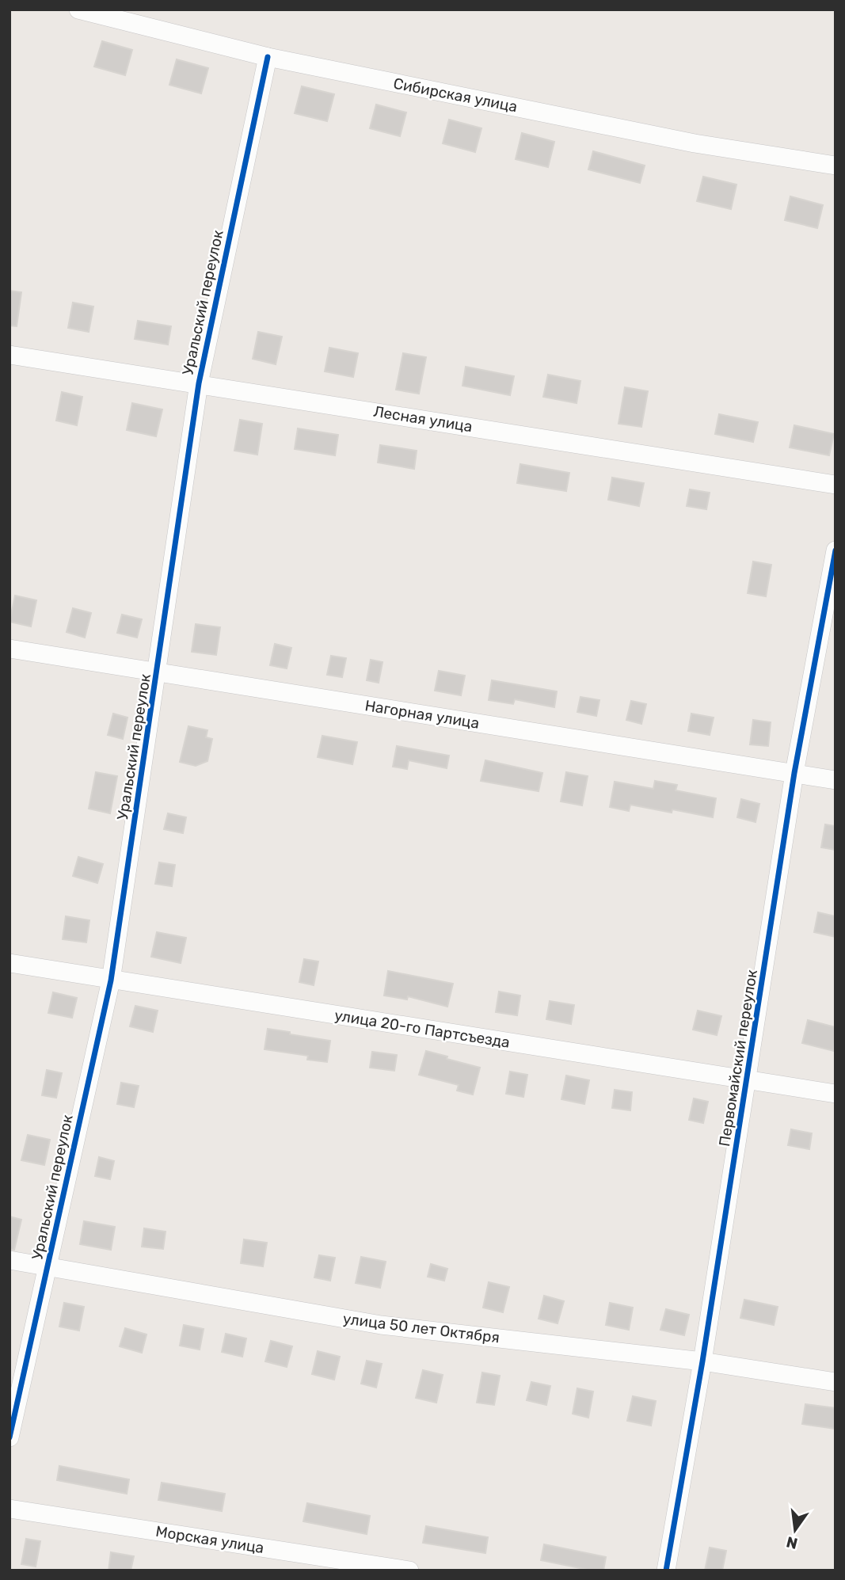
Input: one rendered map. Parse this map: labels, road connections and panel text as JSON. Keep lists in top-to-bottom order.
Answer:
{
  "streets": {
    "street": [
      "Сибирская улица",
      "Уральский переулок",
      "Лесная улица",
      "Нагорная улица",
      "улица 20-го Партсъезда",
      "Первомайский переулок",
      "улица 50 лет Октября",
      "Морская улица"
    ]
  },
  "crossings": [
    ["Сибирская улица", "Уральский переулок"],
    ["Уральский переулок", "Лесная улица"],
    ["Уральский переулок", "Нагорная улица"],
    ["Уральский переулок", "улица 20-го Партсъезда"],
    ["Уральский переулок", "улица 50 лет Октября"],
    ["Нагорная улица", "Первомайский переулок"],
    ["улица 20-го Партсъезда", "Первомайский переулок"],
    ["Первомайский переулок", "улица 50 лет Октября"]
  ],
  "north": "bottom"
}
